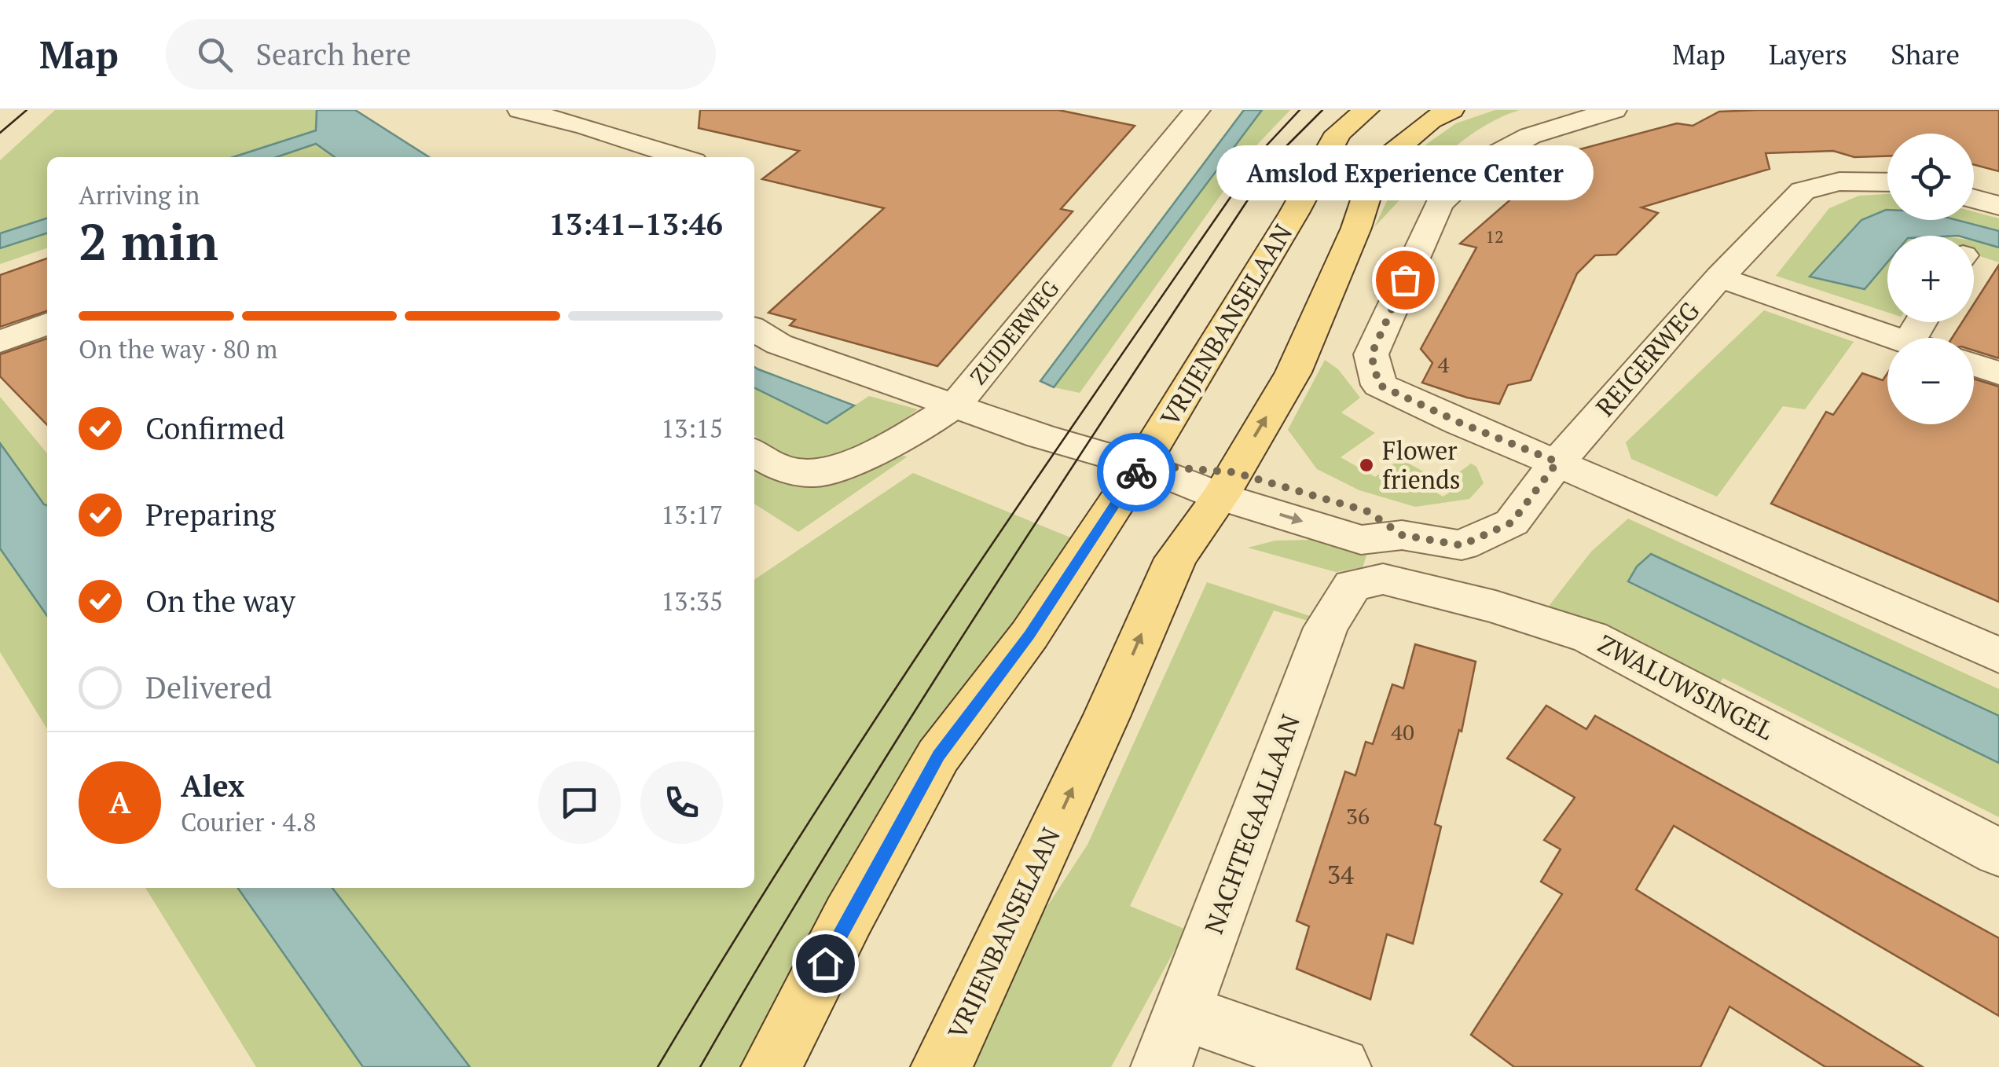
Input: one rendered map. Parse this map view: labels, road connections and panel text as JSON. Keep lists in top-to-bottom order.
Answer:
{
  "streets": {
    "main road": ["VRIJENBANSELAAN"],
    "street": [
      "ZUIDERWEG",
      "REIGERWEG",
      "ZWALUWSINGEL",
      "NACHTEGAALLAAN"
    ]
  },
  "crossings": [
    ["VRIJENBANSELAAN", "ZUIDERWEG"],
    ["VRIJENBANSELAAN", "REIGERWEG"],
    ["ZUIDERWEG", "REIGERWEG"],
    ["ZWALUWSINGEL", "NACHTEGAALLAAN"]
  ],
  "places": ["Amslod Experience Center", "Flower friends"],
  "house_numbers": [
    "12",
    "4",
    "40",
    "36",
    "34"
  ],
  "page": {
    "header": "Map",
    "search": "Search here",
    "nav": ["Map", "Layers", "Share"],
    "map_buttons": ["+", "−"],
    "bubble": "Amslod Experience Center",
    "heading": ["2 min", "Arriving in", "13:41–13:46"],
    "panel": ["Alex", "Courier · 4.8"],
    "bar": "On the way · 80 m",
    "list": [
      ["Confirmed", "13:15"],
      ["Preparing", "13:17"],
      ["On the way", "13:35"],
      "Delivered"
    ],
    "round": "A"
  }
}
